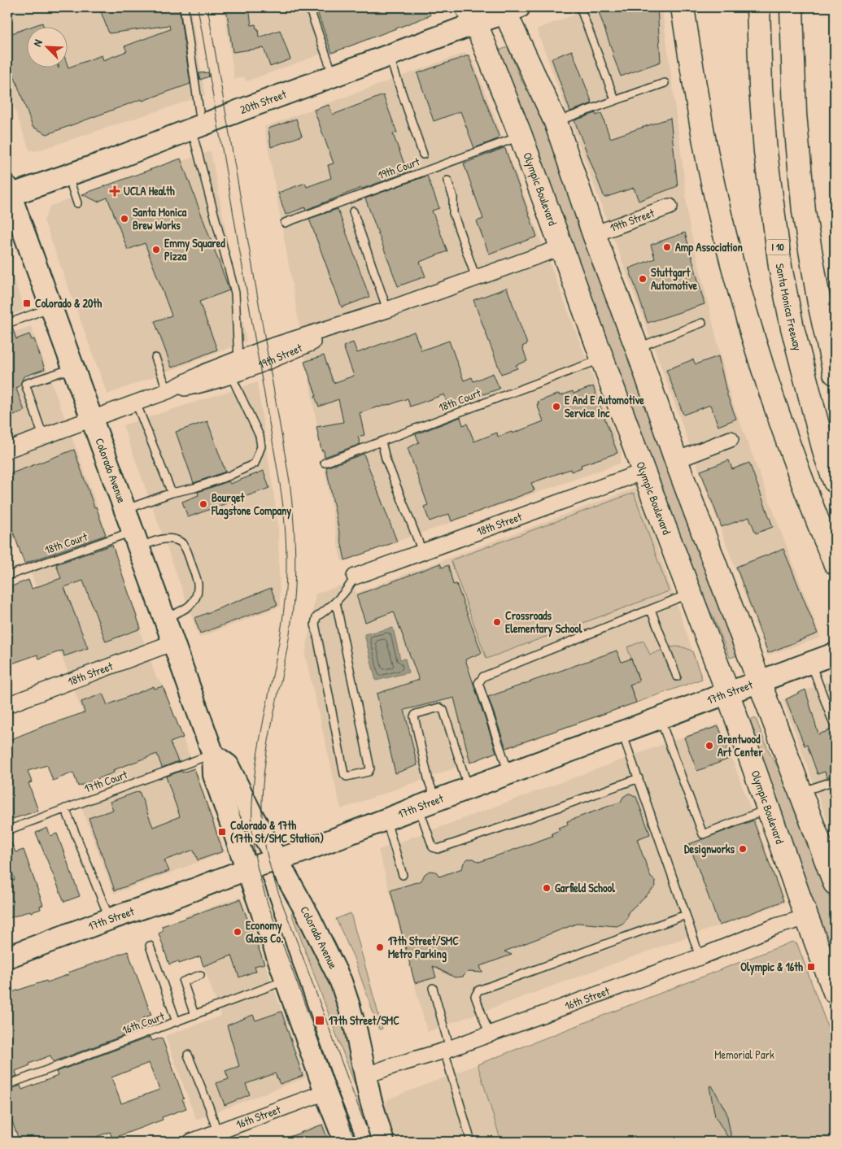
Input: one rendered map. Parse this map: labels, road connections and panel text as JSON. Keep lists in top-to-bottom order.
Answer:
{
  "streets": {
    "main road": [
      "20th Street",
      "Olympic Boulevard",
      "I 10",
      "Santa Monica Freeway",
      "Colorado Avenue",
      "17th Street"
    ],
    "street": ["19th Street", "18th Street", "16th Street"],
    "lane": [
      "19th Court",
      "18th Court",
      "17th Court",
      "16th Court"
    ]
  },
  "crossings": [
    ["20th Street", "Olympic Boulevard"],
    ["20th Street", "Colorado Avenue"],
    ["19th Court", "Olympic Boulevard"],
    ["Olympic Boulevard", "19th Street"],
    ["Olympic Boulevard", "18th Court"],
    ["Olympic Boulevard", "18th Street"],
    ["Olympic Boulevard", "17th Street"],
    ["Olympic Boulevard", "16th Street"],
    ["19th Street", "Colorado Avenue"],
    ["18th Court", "Colorado Avenue"],
    ["Colorado Avenue", "18th Street"],
    ["Colorado Avenue", "17th Street"],
    ["Colorado Avenue", "17th Court"],
    ["Colorado Avenue", "16th Street"],
    ["Colorado Avenue", "16th Court"]
  ],
  "parks": ["Memorial Park"],
  "places": {
    "health": ["UCLA Health"],
    "other": [
      "Santa Monica Brew Works",
      "Amp Association",
      "Emmy Squared Pizza",
      "Stuttgart Automotive",
      "E And E Automotive Service Inc",
      "Bourget Flagstone Company",
      "Crossroads Elementary School",
      "Brentwood Art Center",
      "Designworks",
      "Garfield School",
      "Economy Glass Co.",
      "17th Street/SMC Metro Parking"
    ],
    "transit": [
      "Colorado & 20th",
      "Colorado & 17th (17th St/SMC Station)",
      "Olympic & 16th",
      "17th Street/SMC"
    ]
  },
  "north": "top left"
}
